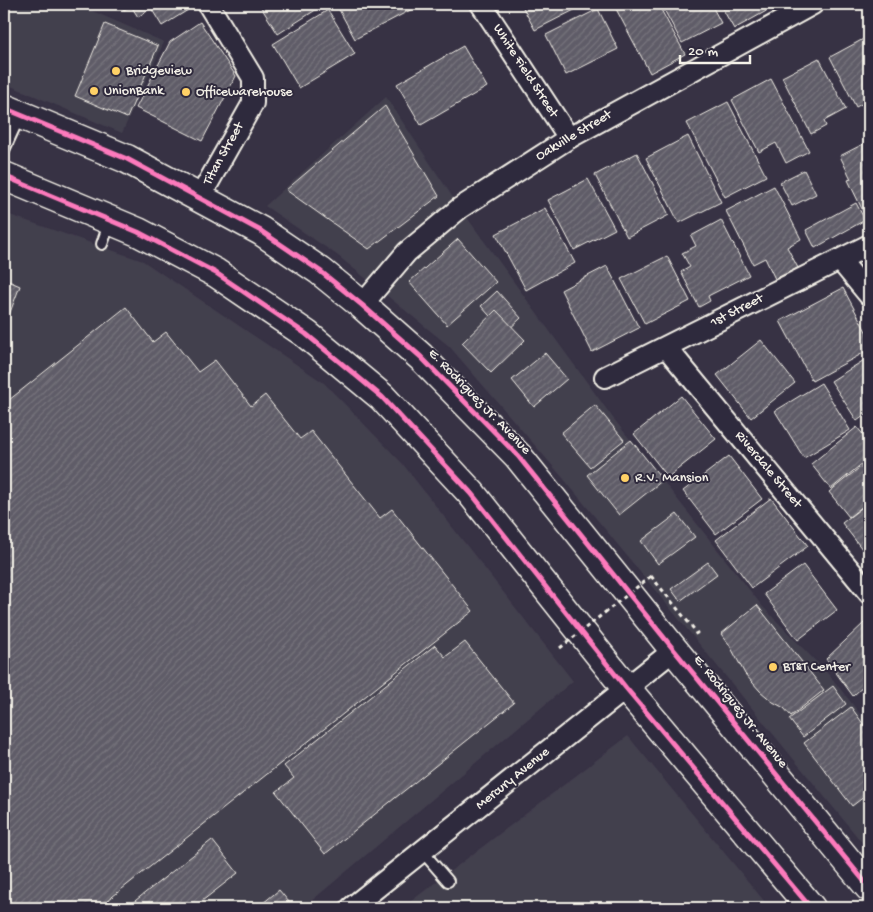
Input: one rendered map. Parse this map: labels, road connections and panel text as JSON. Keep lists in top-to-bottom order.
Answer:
{
  "streets": {
    "main road": ["E. Rodriguez Jr. Avenue"],
    "street": [
      "White Field Street",
      "Oakville Street",
      "Titan Street",
      "1st Street",
      "Riverdale Street",
      "Mercury Avenue"
    ]
  },
  "crossings": [
    ["White Field Street", "Oakville Street"],
    ["Oakville Street", "E. Rodriguez Jr. Avenue"],
    ["Titan Street", "E. Rodriguez Jr. Avenue"],
    ["1st Street", "Riverdale Street"],
    ["E. Rodriguez Jr. Avenue", "Mercury Avenue"]
  ],
  "places": [
    "Bridgeview",
    "UnionBank",
    "Officewarehouse",
    "R.V. Mansion",
    "BT&T Center"
  ],
  "scale_bar": "20 m"
}
